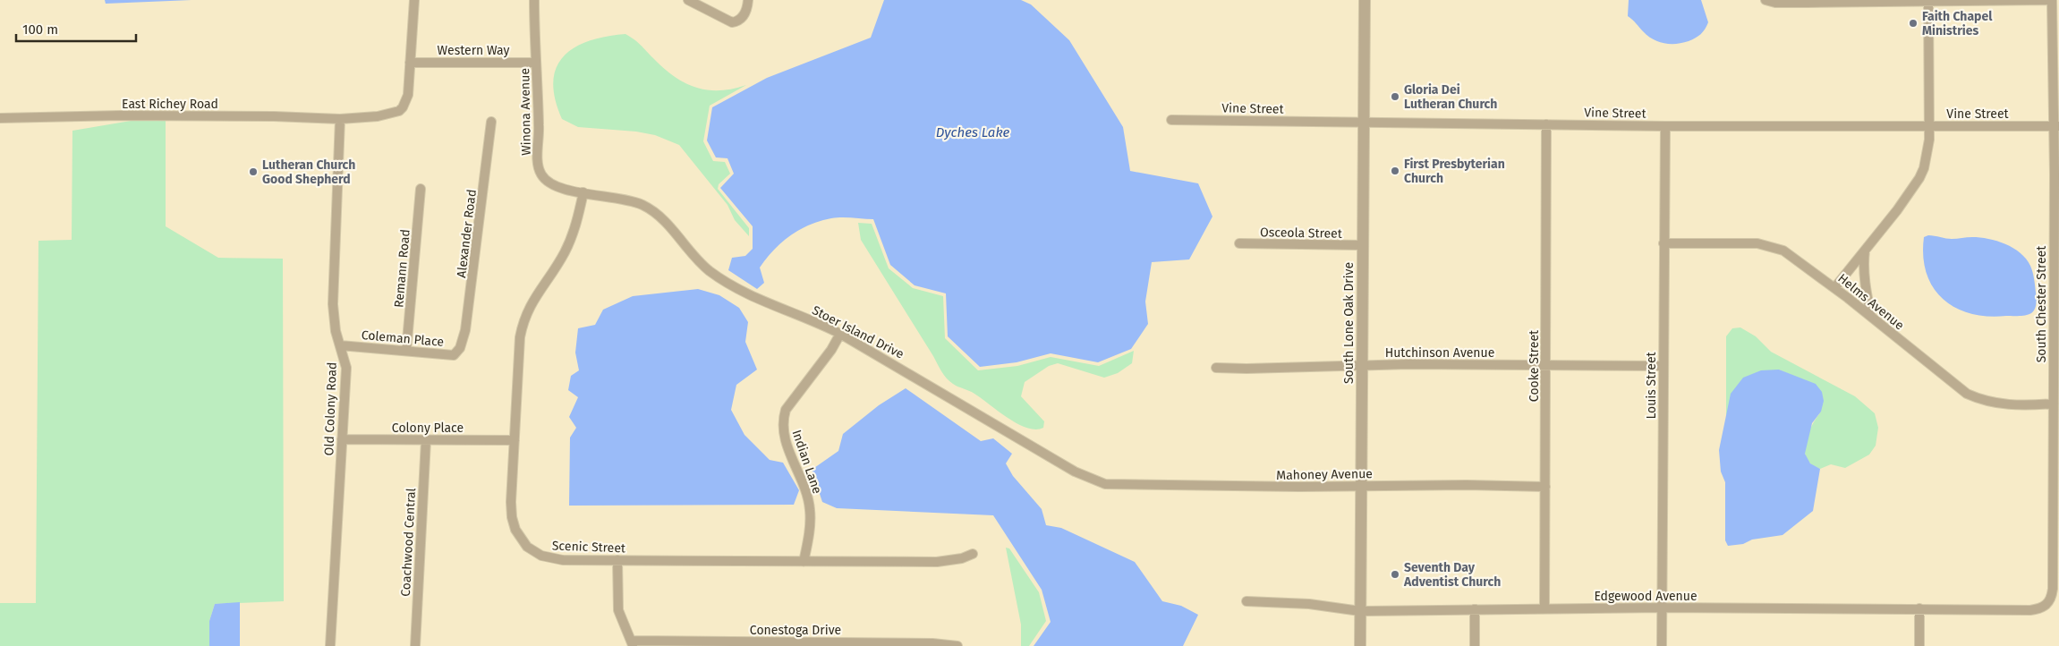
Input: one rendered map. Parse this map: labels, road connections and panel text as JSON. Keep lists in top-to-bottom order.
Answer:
{
  "streets": {
    "street": [
      "Western Way",
      "East Richey Road",
      "Vine Street",
      "Winona Avenue",
      "Osceola Street",
      "Alexander Road",
      "Remann Road",
      "Helms Avenue",
      "South Chester Street",
      "South Lone Oak Drive",
      "Stoer Island Drive",
      "Coleman Place",
      "Hutchinson Avenue",
      "Cooke Street",
      "Louis Street",
      "Old Colony Road",
      "Colony Place",
      "Indian Lane",
      "Mahoney Avenue",
      "Coachwood Central",
      "Scenic Street",
      "Edgewood Avenue",
      "Conestoga Drive"
    ]
  },
  "crossings": [
    ["Western Way", "East Richey Road"],
    ["Western Way", "Winona Avenue"],
    ["East Richey Road", "Old Colony Road"],
    ["Vine Street", "South Chester Street"],
    ["Vine Street", "South Lone Oak Drive"],
    ["Vine Street", "Cooke Street"],
    ["Vine Street", "Louis Street"],
    ["Winona Avenue", "Stoer Island Drive"],
    ["Winona Avenue", "Scenic Street"],
    ["Osceola Street", "South Lone Oak Drive"],
    ["Alexander Road", "Coleman Place"],
    ["Remann Road", "Coleman Place"],
    ["Helms Avenue", "South Chester Street"],
    ["Helms Avenue", "Louis Street"],
    ["South Chester Street", "Edgewood Avenue"],
    ["South Lone Oak Drive", "Hutchinson Avenue"],
    ["South Lone Oak Drive", "Mahoney Avenue"],
    ["South Lone Oak Drive", "Edgewood Avenue"],
    ["Stoer Island Drive", "Indian Lane"],
    ["Stoer Island Drive", "Mahoney Avenue"],
    ["Stoer Island Drive", "Scenic Street"],
    ["Coleman Place", "Old Colony Road"],
    ["Hutchinson Avenue", "Cooke Street"],
    ["Hutchinson Avenue", "Louis Street"],
    ["Cooke Street", "Mahoney Avenue"],
    ["Cooke Street", "Edgewood Avenue"],
    ["Louis Street", "Edgewood Avenue"],
    ["Old Colony Road", "Colony Place"],
    ["Colony Place", "Coachwood Central"],
    ["Colony Place", "Scenic Street"],
    ["Indian Lane", "Scenic Street"]
  ],
  "water": ["Dyches Lake"],
  "places": [
    "Faith Chapel Ministries",
    "Gloria Dei Lutheran Church",
    "First Presbyterian Church",
    "Lutheran Church Good Shepherd",
    "Seventh Day Adventist Church"
  ],
  "scale_bar": "100 m"
}
